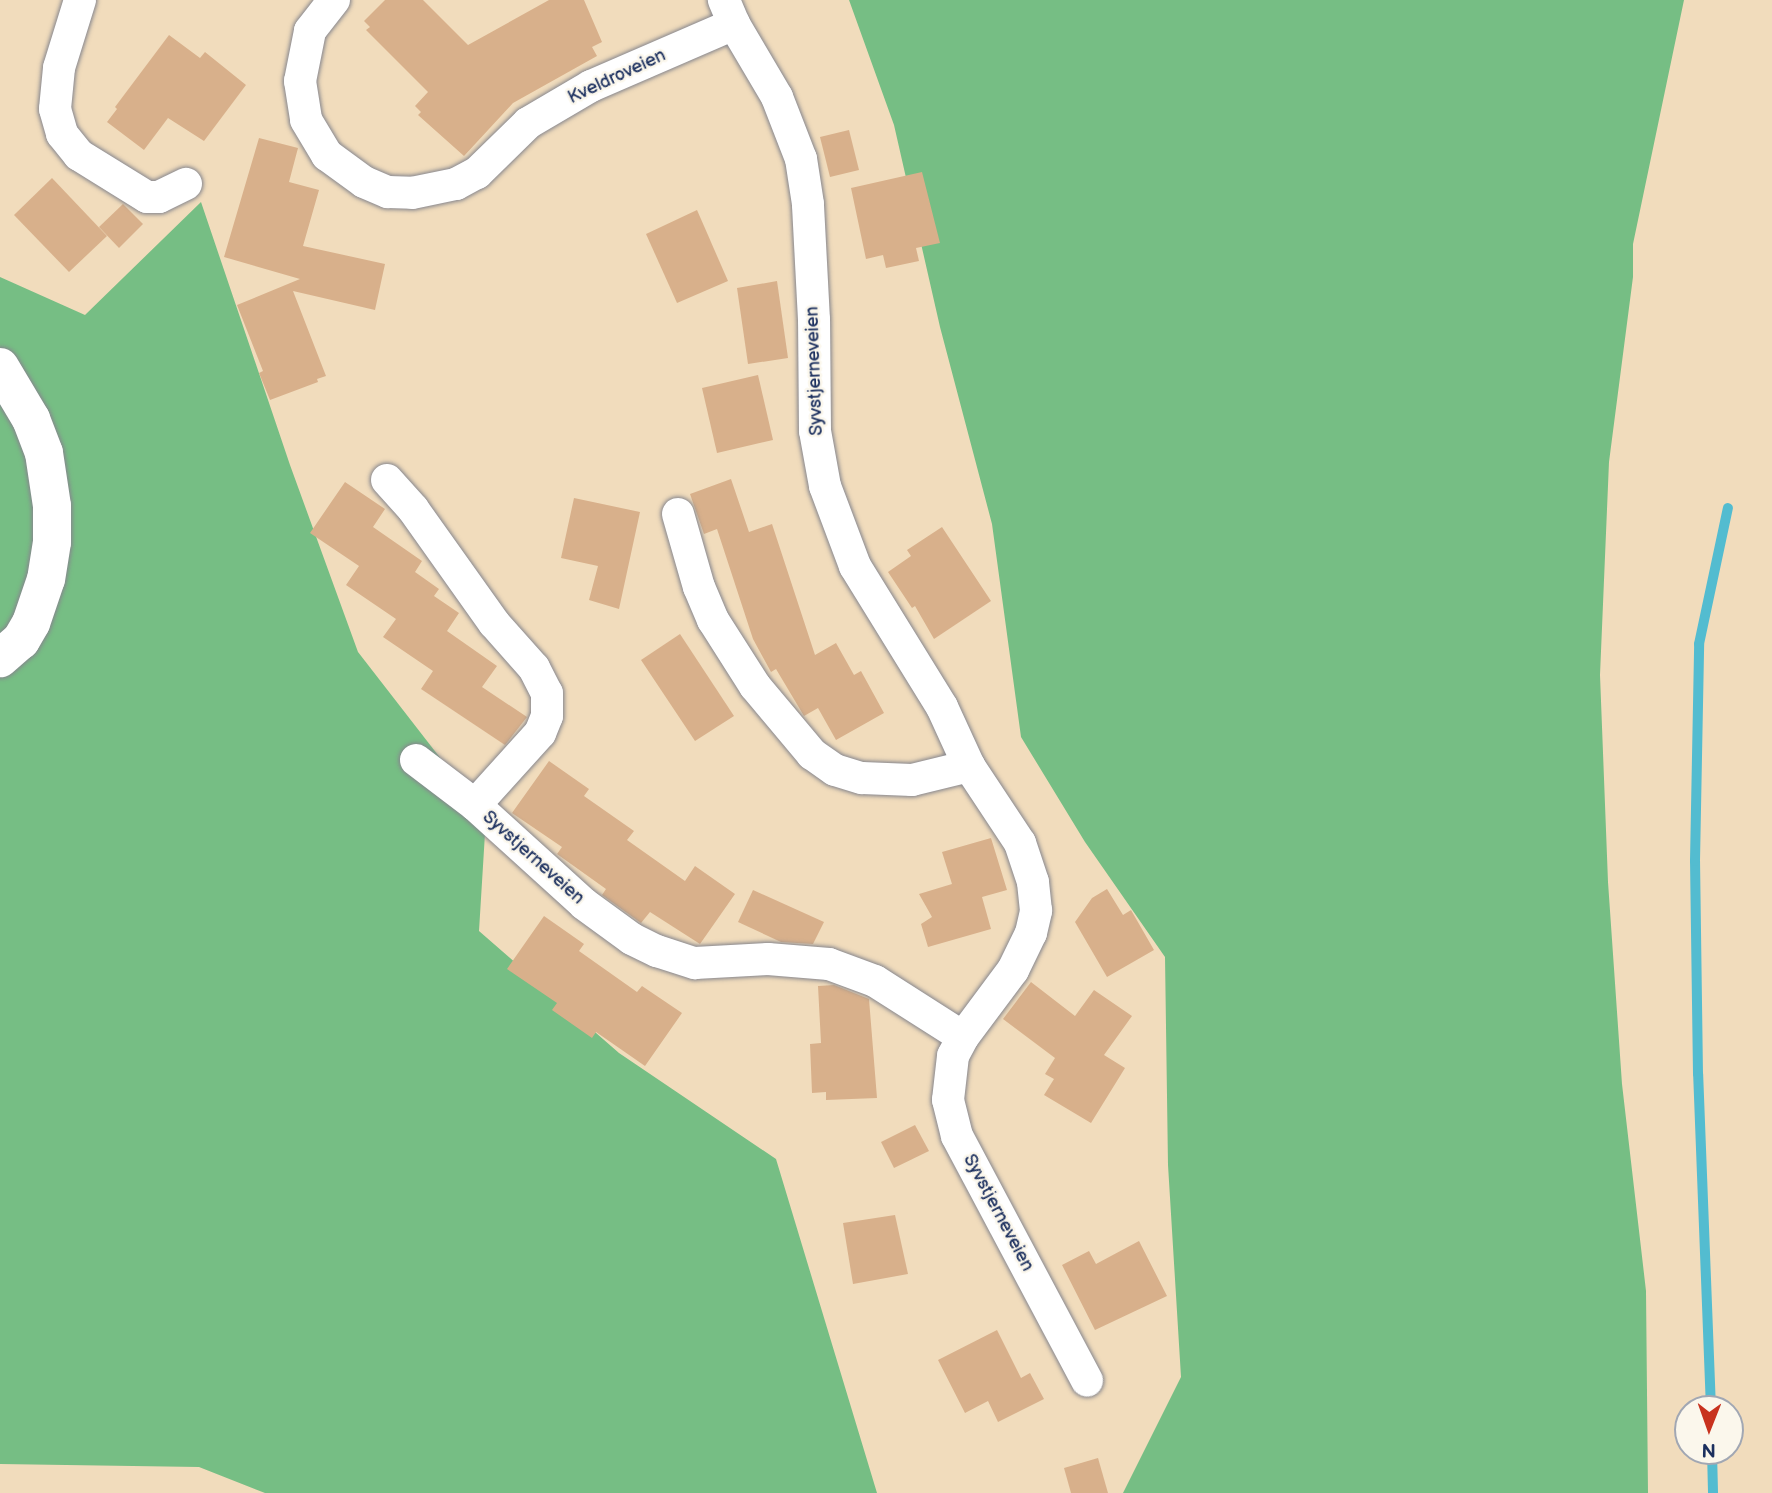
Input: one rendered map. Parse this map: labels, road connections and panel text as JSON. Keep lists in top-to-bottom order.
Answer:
{
  "streets": {
    "street": ["Kveldroveien", "Syvstjerneveien"]
  },
  "crossings": [
    ["Kveldroveien", "Syvstjerneveien"]
  ],
  "north": "bottom"
}
